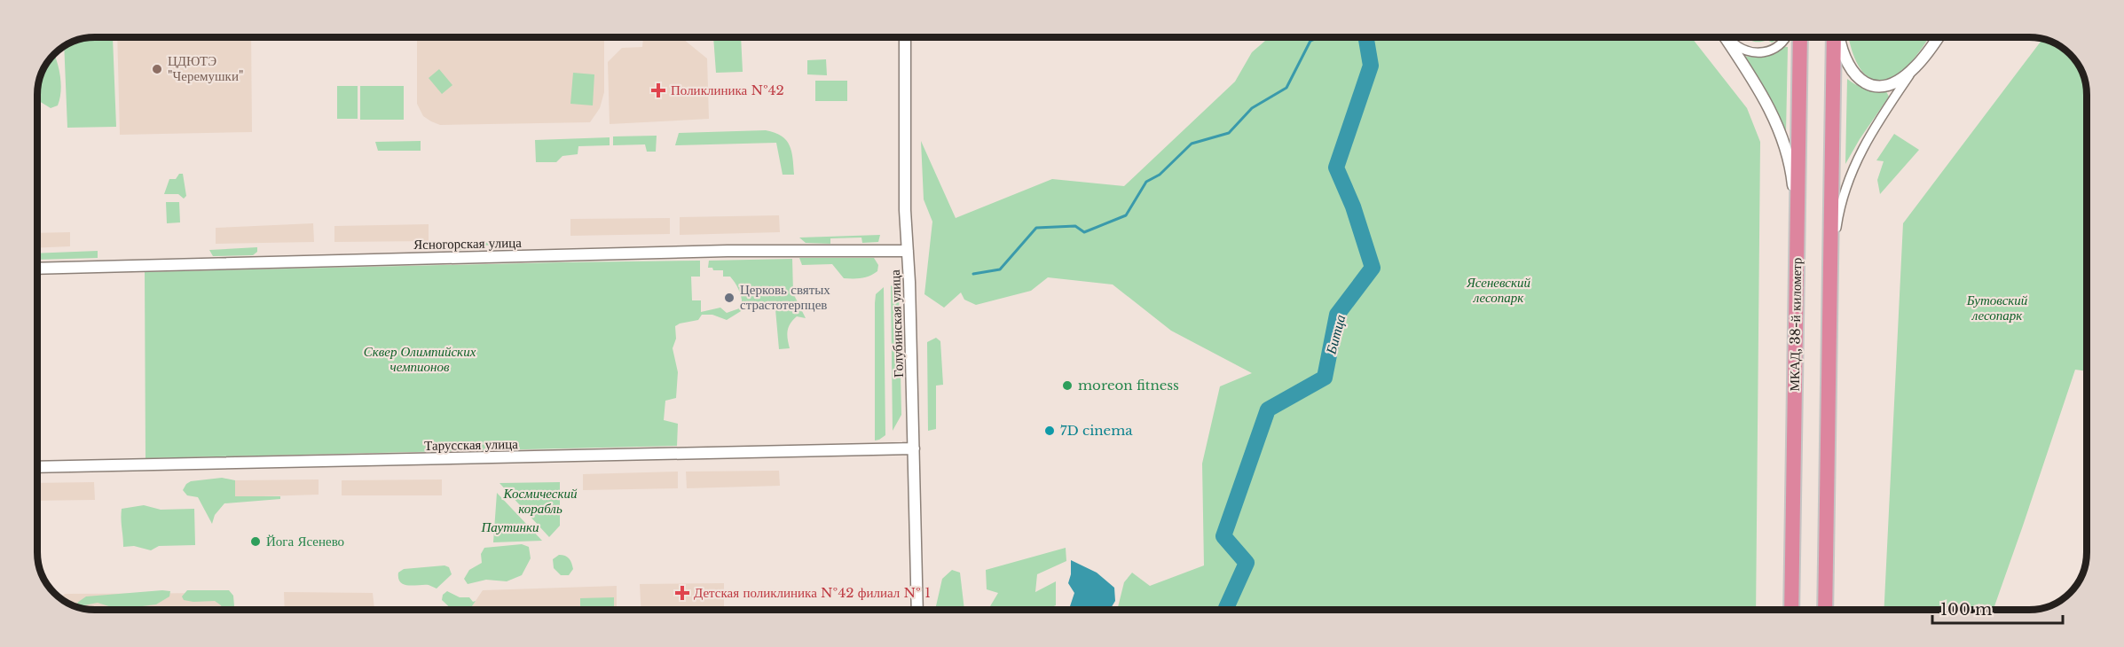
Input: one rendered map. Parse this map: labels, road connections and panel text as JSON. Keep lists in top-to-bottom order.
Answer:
{
  "streets": {
    "highway": ["МКАД, 38-й километр"],
    "main road": ["Ясногорская улица", "Голубинская улица", "Тарусская улица"]
  },
  "crossings": [
    ["Ясногорская улица", "Голубинская улица"],
    ["Голубинская улица", "Тарусская улица"]
  ],
  "water": ["Битца"],
  "parks": [
    "Ясеневский лесопарк",
    "Бутовский лесопарк",
    "Сквер Олимпийских чемпионов",
    "Космический корабль",
    "Паутинки"
  ],
  "places": {
    "other": [
      "ЦДЮТЭ \"Черемушки\"",
      "Церковь святых страстотерпцев",
      "moreon fitness",
      "7D cinema",
      "Йога Ясенево"
    ],
    "health": ["Поликлиника №42", "Детская поликлиника №42 филиал № 1"]
  },
  "scale_bar": "100 m"
}
